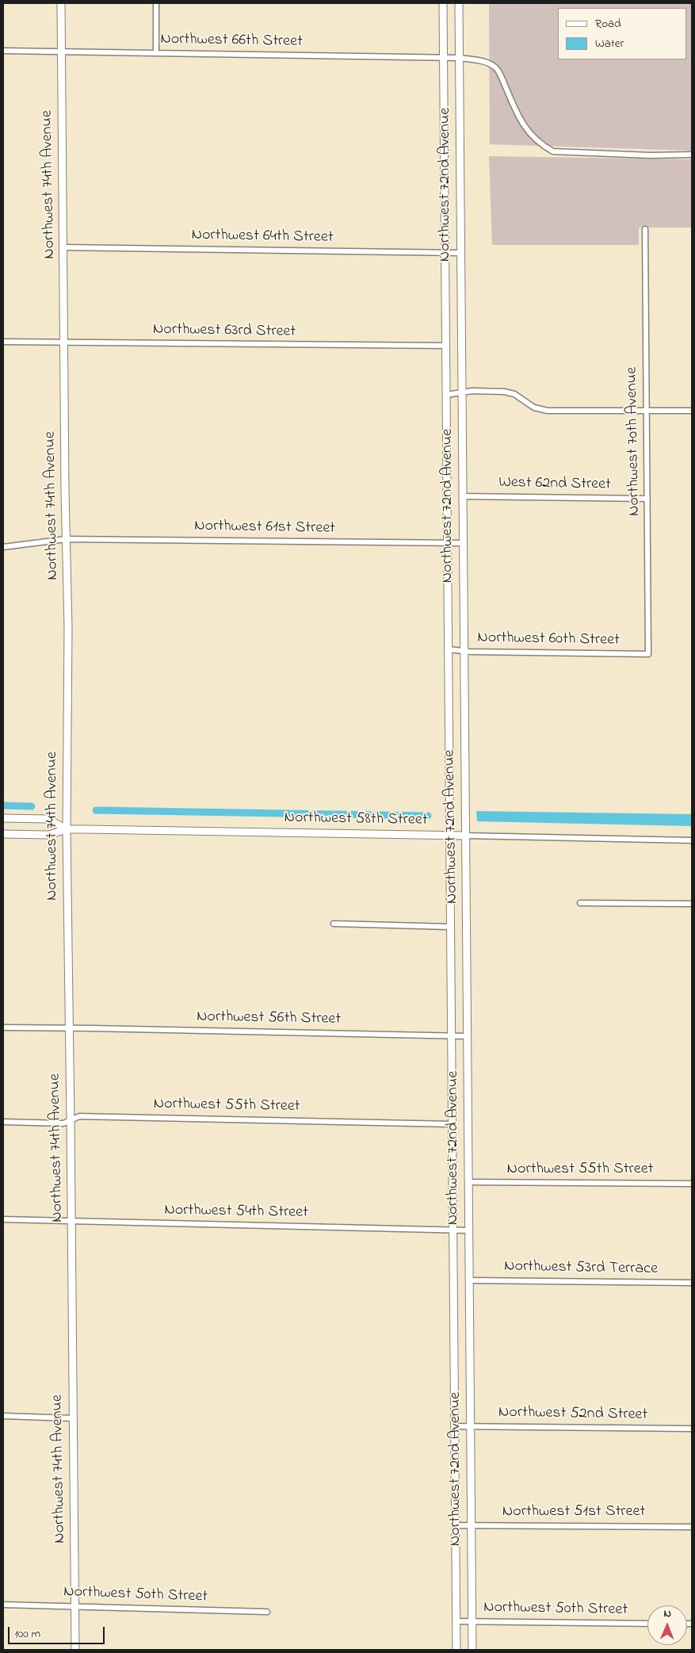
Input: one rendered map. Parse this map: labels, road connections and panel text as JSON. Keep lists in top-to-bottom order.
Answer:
{
  "streets": {
    "main road": ["Northwest 74th Avenue", "Northwest 72nd Avenue", "Northwest 58th Street"],
    "street": [
      "Northwest 66th Street",
      "Northwest 64th Street",
      "Northwest 63rd Street",
      "Northwest 70th Avenue",
      "West 62nd Street",
      "Northwest 61st Street",
      "Northwest 60th Street",
      "Northwest 56th Street",
      "Northwest 55th Street",
      "Northwest 54th Street",
      "Northwest 53rd Terrace",
      "Northwest 52nd Street",
      "Northwest 51st Street",
      "Northwest 50th Street"
    ]
  },
  "crossings": [
    ["Northwest 66th Street", "Northwest 74th Avenue"],
    ["Northwest 66th Street", "Northwest 72nd Avenue"],
    ["Northwest 74th Avenue", "Northwest 64th Street"],
    ["Northwest 74th Avenue", "Northwest 63rd Street"],
    ["Northwest 74th Avenue", "Northwest 61st Street"],
    ["Northwest 74th Avenue", "Northwest 58th Street"],
    ["Northwest 74th Avenue", "Northwest 56th Street"],
    ["Northwest 74th Avenue", "Northwest 55th Street"],
    ["Northwest 74th Avenue", "Northwest 54th Street"],
    ["Northwest 74th Avenue", "Northwest 50th Street"],
    ["Northwest 72nd Avenue", "Northwest 64th Street"],
    ["Northwest 72nd Avenue", "Northwest 63rd Street"],
    ["Northwest 72nd Avenue", "West 62nd Street"],
    ["Northwest 72nd Avenue", "Northwest 61st Street"],
    ["Northwest 72nd Avenue", "Northwest 60th Street"],
    ["Northwest 72nd Avenue", "Northwest 58th Street"],
    ["Northwest 72nd Avenue", "Northwest 56th Street"],
    ["Northwest 72nd Avenue", "Northwest 55th Street"],
    ["Northwest 72nd Avenue", "Northwest 54th Street"],
    ["Northwest 72nd Avenue", "Northwest 53rd Terrace"],
    ["Northwest 72nd Avenue", "Northwest 52nd Street"],
    ["Northwest 72nd Avenue", "Northwest 51st Street"],
    ["Northwest 72nd Avenue", "Northwest 50th Street"],
    ["Northwest 70th Avenue", "West 62nd Street"],
    ["Northwest 70th Avenue", "Northwest 60th Street"]
  ],
  "legend": ["Road", "Water"],
  "scale_bar": "100 m",
  "north": "top"
}
